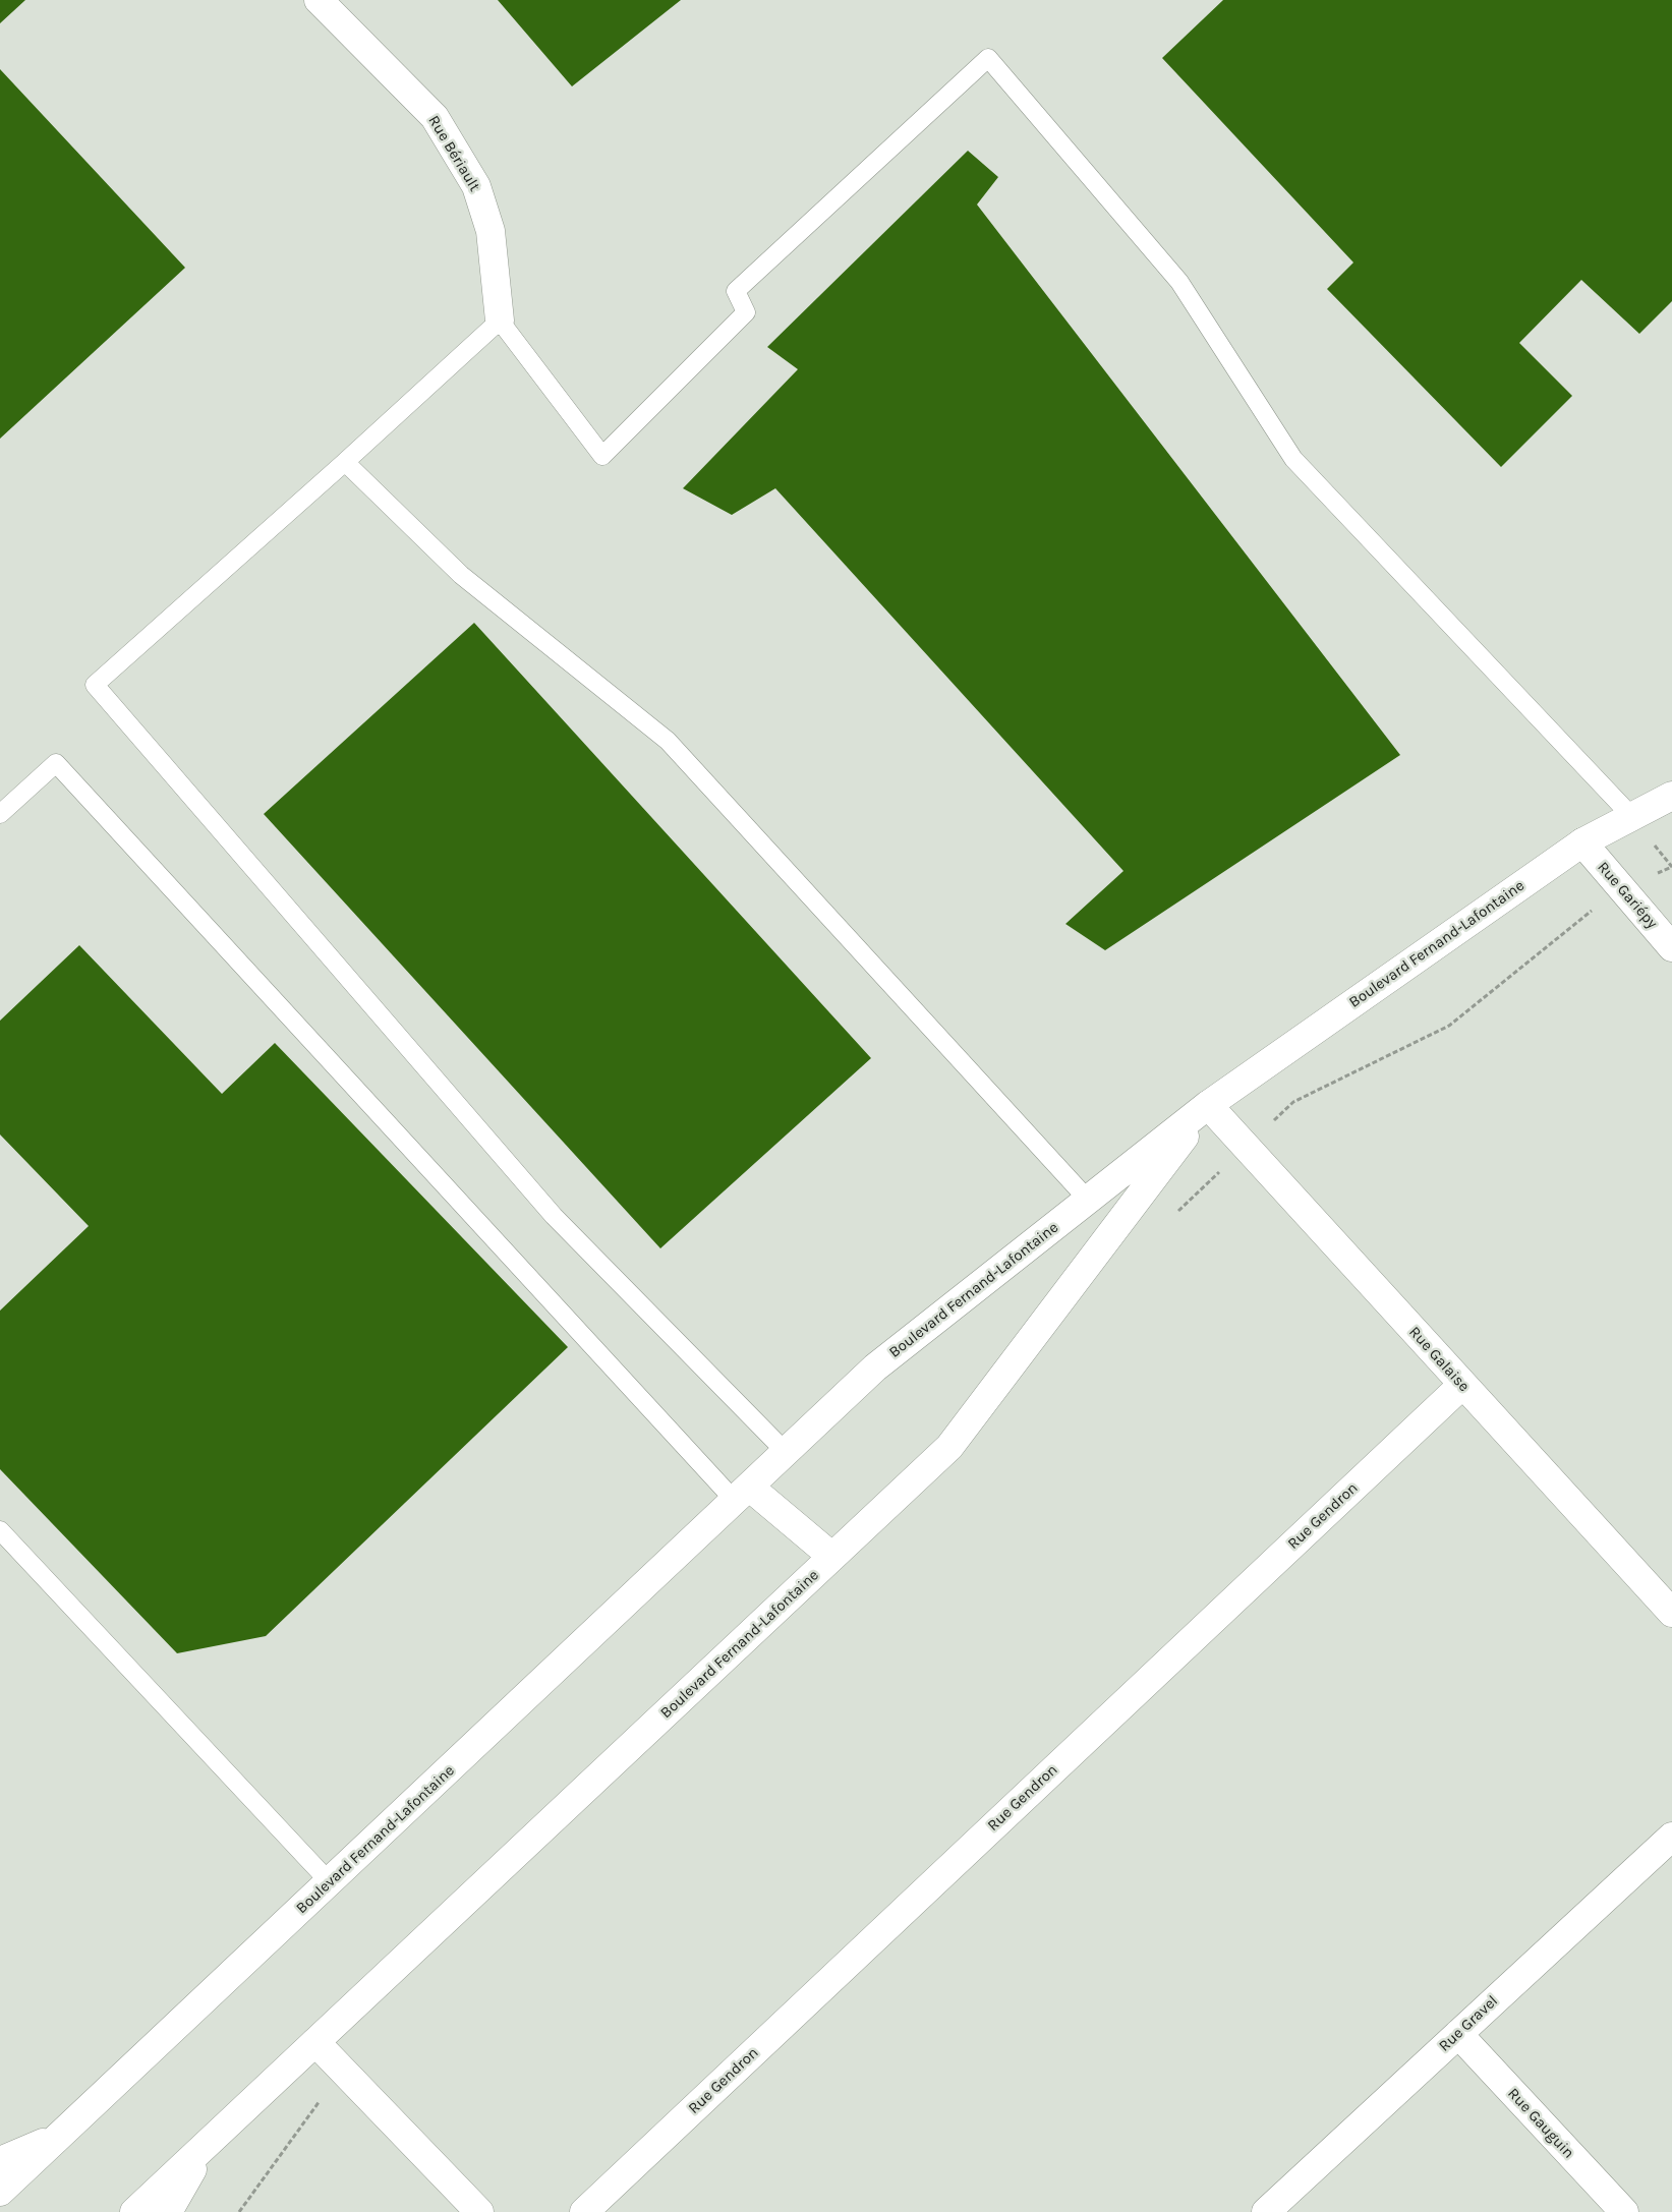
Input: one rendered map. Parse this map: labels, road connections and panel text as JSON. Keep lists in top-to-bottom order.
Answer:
{
  "streets": {
    "street": [
      "Rue Bériault",
      "Rue Gariépy",
      "Boulevard Fernand-Lafontaine",
      "Rue Galaise",
      "Rue Gendron",
      "Rue Gravel",
      "Rue Gauguin"
    ]
  },
  "crossings": [
    ["Rue Gariépy", "Boulevard Fernand-Lafontaine"],
    ["Boulevard Fernand-Lafontaine", "Rue Galaise"],
    ["Rue Galaise", "Rue Gendron"],
    ["Rue Gravel", "Rue Gauguin"]
  ]
}
